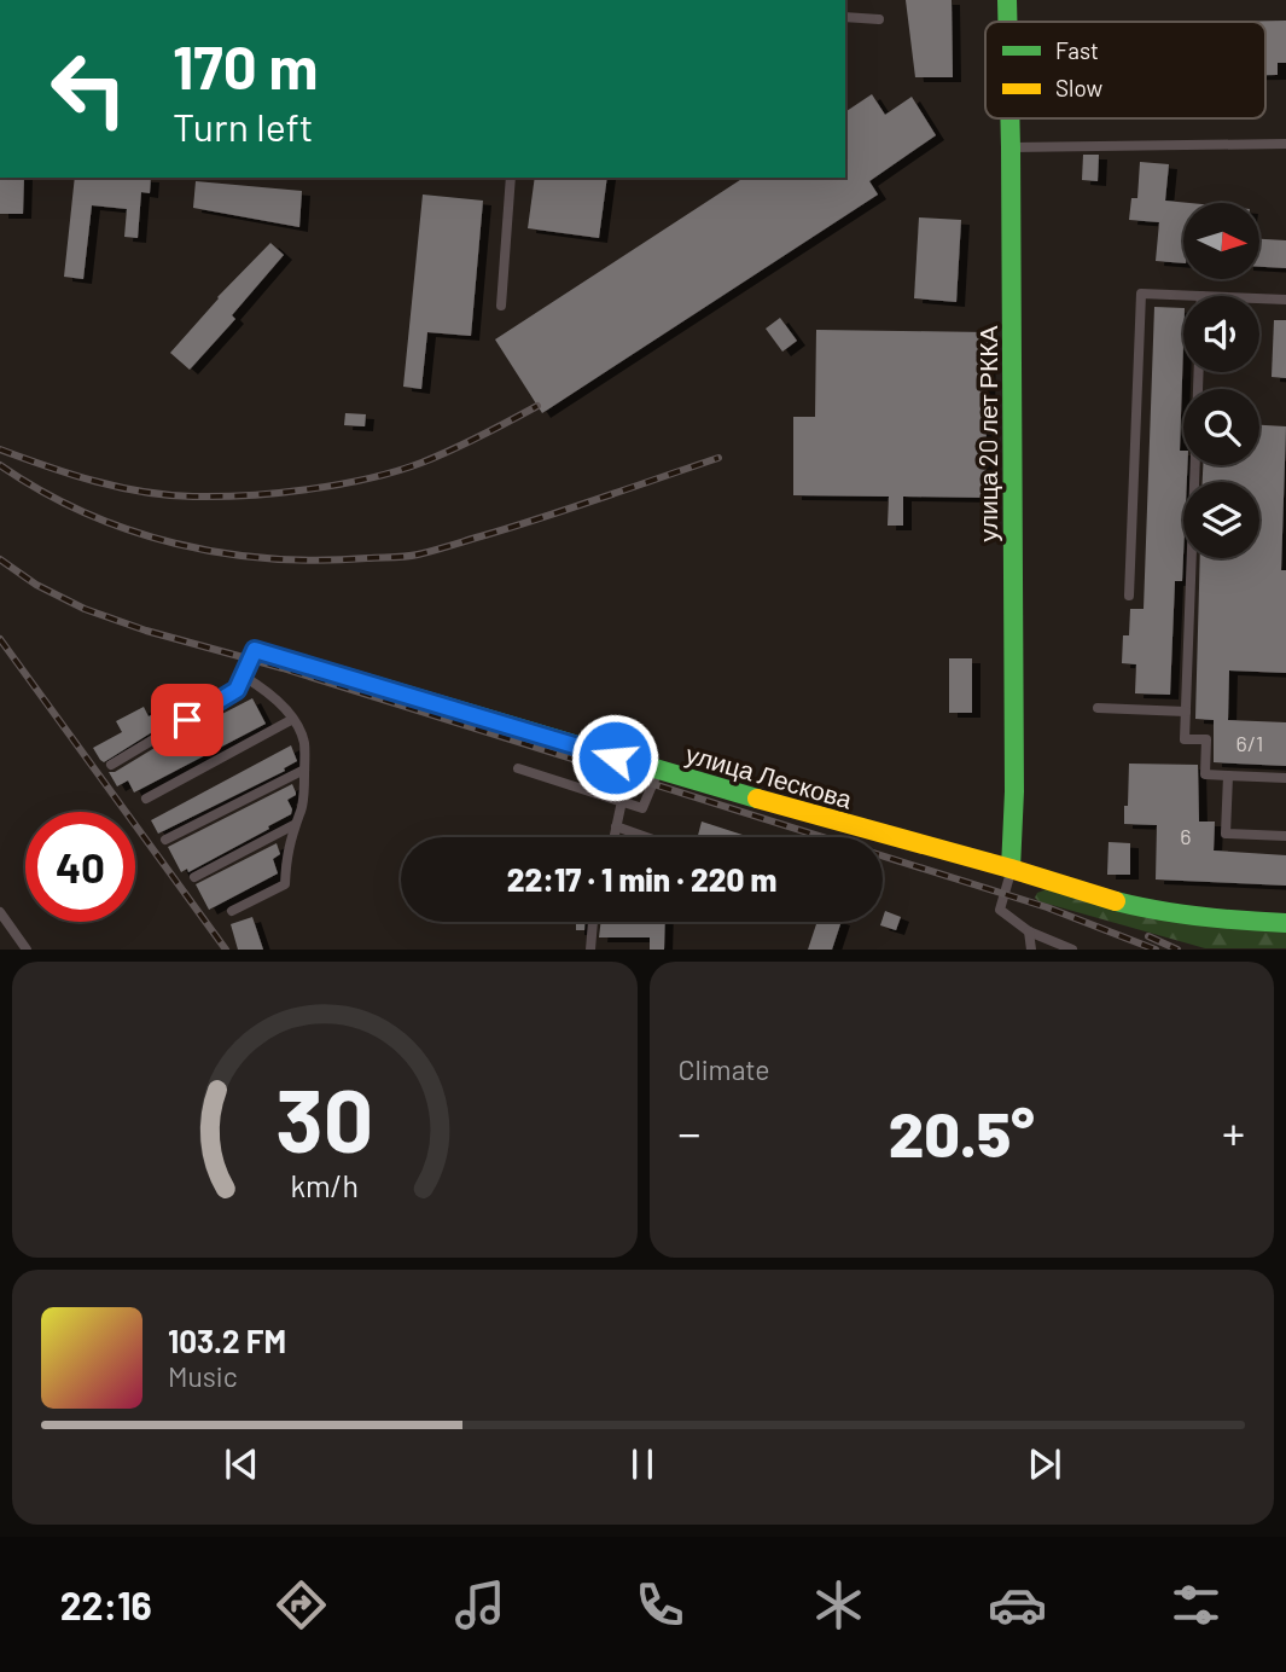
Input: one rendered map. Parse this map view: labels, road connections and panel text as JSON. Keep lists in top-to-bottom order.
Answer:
{
  "streets": {
    "main road": ["улица 20 лет РККА", "улица Лескова"]
  },
  "crossings": [
    ["улица 20 лет РККА", "улица Лескова"]
  ],
  "house_numbers": ["6/1", "6"],
  "legend": ["Fast", "Slow"],
  "north": "right",
  "page": {
    "turn": ["170 m", "Turn left"],
    "limit": "40",
    "trip": "22:17 · 1 min · 220 m",
    "tile": "Climate",
    "heat": ["−", "20.5°", "+"],
    "song": ["103.2 FM", "Music"],
    "tabs": "22:16",
    "gauge": ["30", "km/h"]
  }
}
